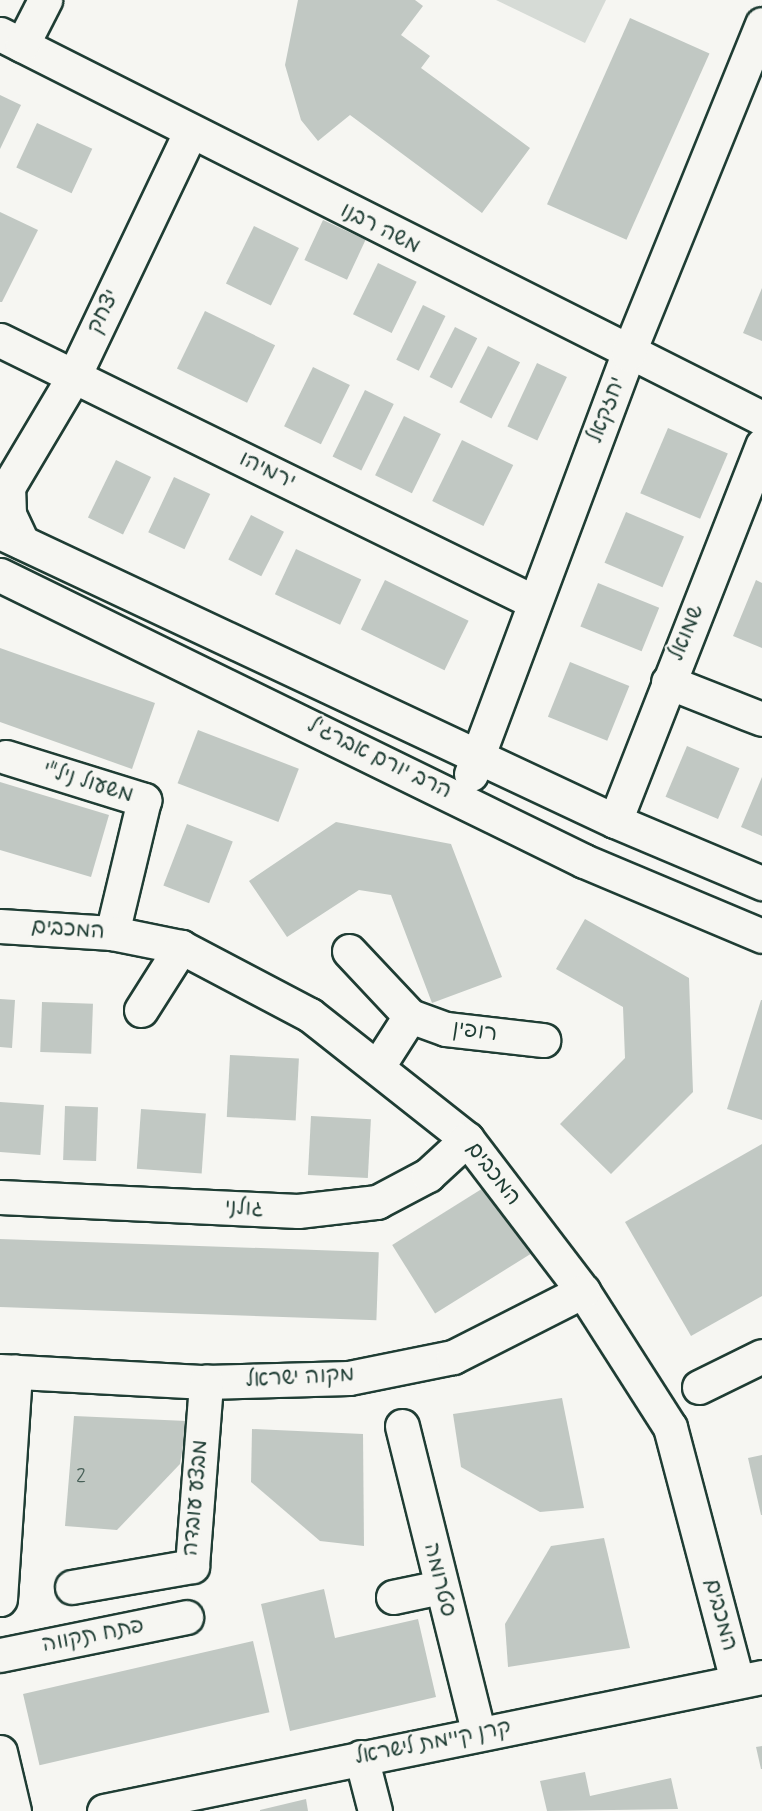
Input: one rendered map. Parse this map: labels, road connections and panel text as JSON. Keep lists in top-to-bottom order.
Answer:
{
  "streets": {
    "street": [
      "משה רבנו",
      "יצחק",
      "יחזקאל",
      "ירמיהו",
      "שמואל",
      "הרב יורם אברג'ל",
      "משעול ניל\"י",
      "המכבים",
      "רופין",
      "גולני",
      "מקוה ישראל",
      "מבצע עובדה",
      "סטרומה",
      "פתח תקווה",
      "קרן קיימת לישראל"
    ]
  },
  "crossings": [
    ["משה רבנו", "יצחק"],
    ["משה רבנו", "יחזקאל"],
    ["יצחק", "ירמיהו"],
    ["יצחק", "הרב יורם אברג'ל"],
    ["יחזקאל", "ירמיהו"],
    ["יחזקאל", "הרב יורם אברג'ל"],
    ["שמואל", "הרב יורם אברג'ל"],
    ["משעול ניל\"י", "המכבים"],
    ["המכבים", "גולני"],
    ["המכבים", "מקוה ישראל"],
    ["המכבים", "קרן קיימת לישראל"],
    ["מקוה ישראל", "מבצע עובדה"],
    ["סטרומה", "קרן קיימת לישראל"]
  ],
  "house_numbers": ["2"]
}
